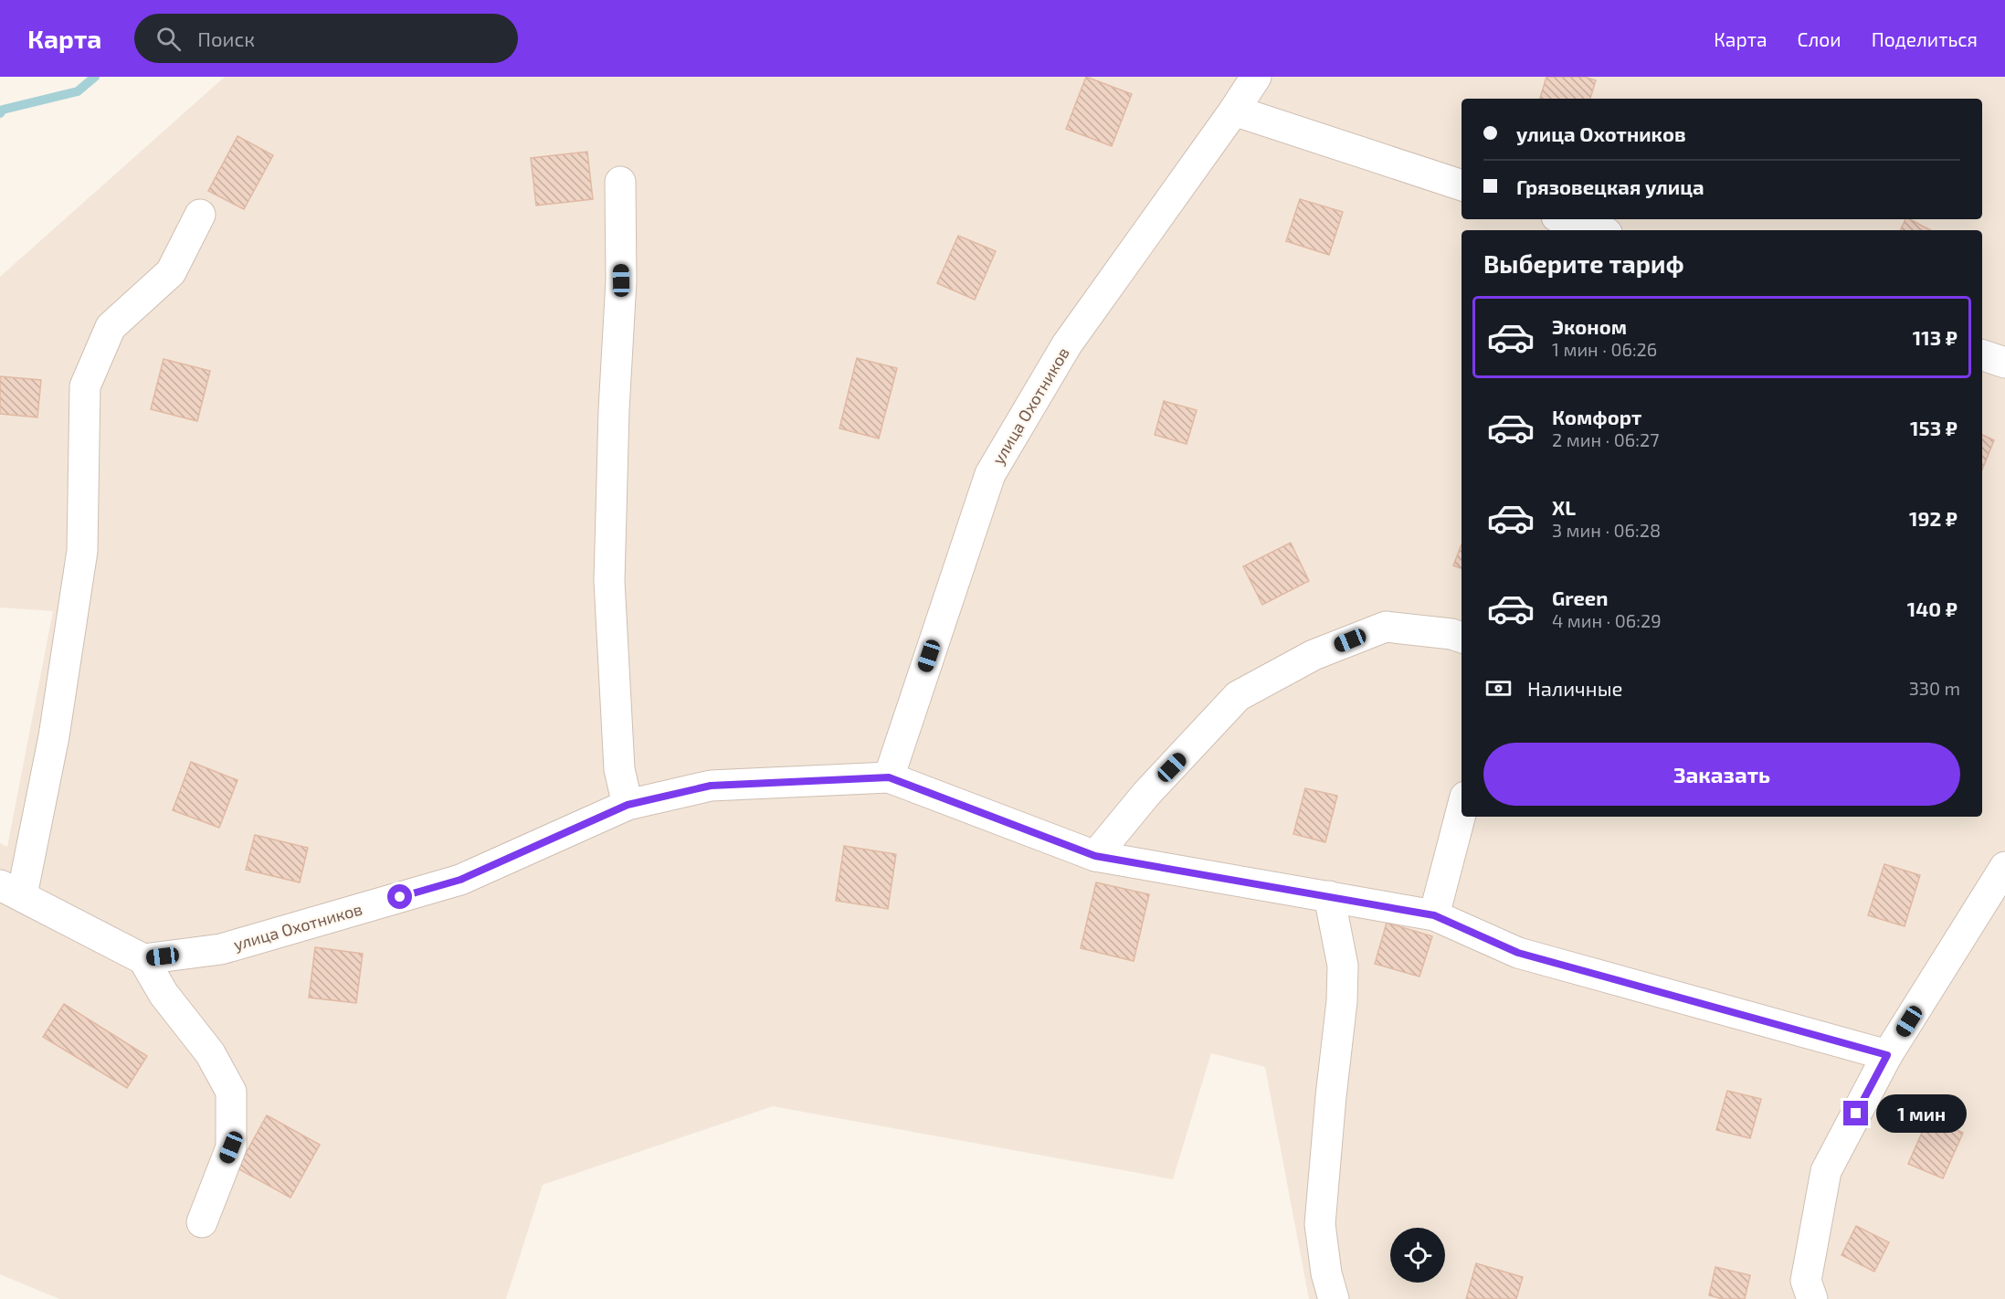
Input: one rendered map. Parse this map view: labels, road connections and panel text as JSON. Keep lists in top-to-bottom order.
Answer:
{
  "streets": {
    "street": ["улица Охотников"]
  },
  "page": {
    "header": "Карта",
    "search": "Поиск",
    "nav": ["Карта", "Слои", "Поделиться"],
    "banner": ["улица Охотников", "Грязовецкая улица"],
    "heading": "Выберите тариф",
    "list": [
      {
        "name": "Эконом",
        "note": "1 мин · 06:26",
        "value": "113 ₽"
      },
      {
        "name": "Комфорт",
        "note": "2 мин · 06:27",
        "value": "153 ₽"
      },
      {
        "name": "XL",
        "note": "3 мин · 06:28",
        "value": "192 ₽"
      },
      {
        "name": "Green",
        "note": "4 мин · 06:29",
        "value": "140 ₽"
      }
    ],
    "pay": ["Наличные", "330 m"],
    "buttons": "Заказать",
    "bubble": "1 мин"
  }
}
